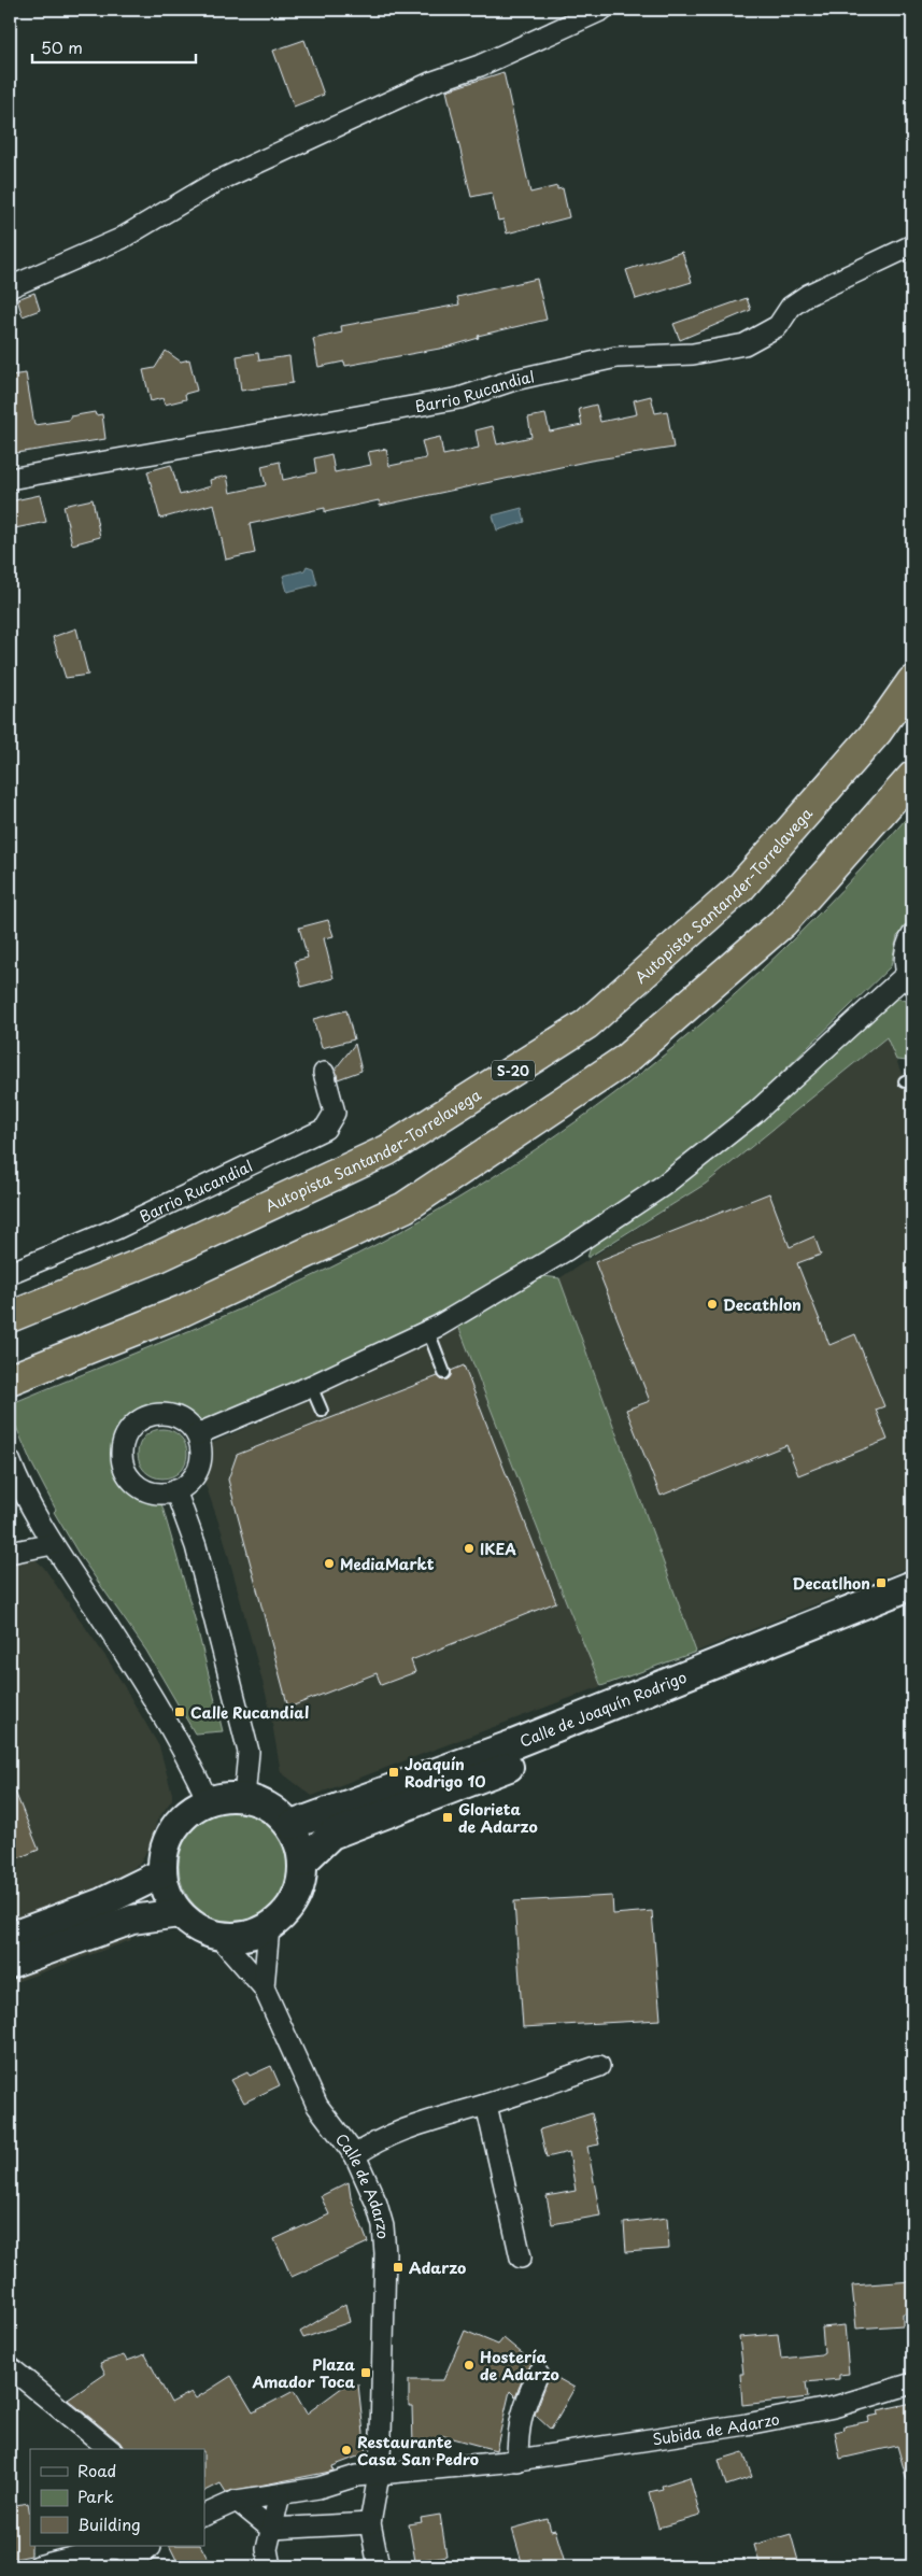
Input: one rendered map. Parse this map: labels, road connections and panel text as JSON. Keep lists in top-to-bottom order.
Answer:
{
  "streets": {
    "highway": ["Autopista Santander-Torrelavega", "S-20"],
    "main road": ["Calle de Joaquín Rodrigo"],
    "street": ["Barrio Rucandial", "Calle de Adarzo", "Subida de Adarzo"]
  },
  "crossings": [
    ["Calle de Joaquín Rodrigo", "Calle de Adarzo"],
    ["Calle de Adarzo", "Subida de Adarzo"]
  ],
  "places": {
    "other": [
      "Decathlon",
      "IKEA",
      "MediaMarkt",
      "Hostería de Adarzo",
      "Restaurante Casa San Pedro"
    ],
    "transit": [
      "Decatlhon",
      "Calle Rucandial",
      "Joaquín Rodrigo 10",
      "Glorieta de Adarzo",
      "Adarzo",
      "Plaza Amador Toca"
    ]
  },
  "legend": ["Road", "Park", "Building"],
  "scale_bar": "50 m"
}
